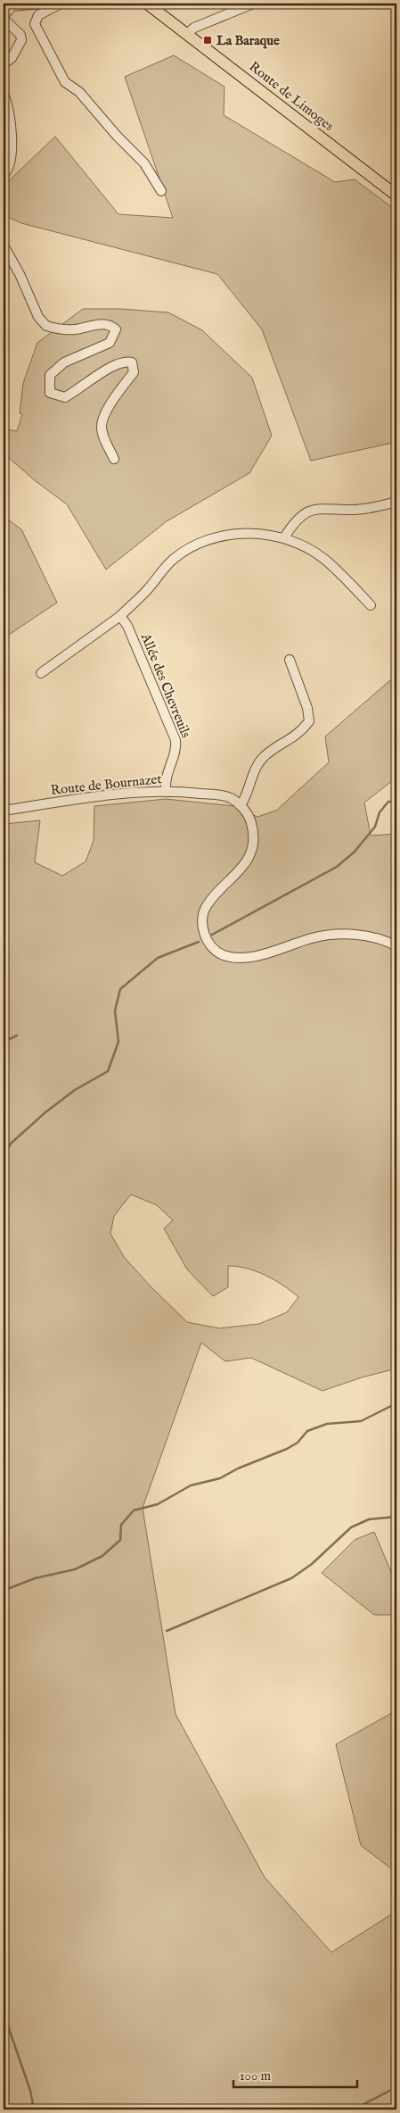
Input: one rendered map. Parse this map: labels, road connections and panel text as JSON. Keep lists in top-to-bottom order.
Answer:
{
  "streets": {
    "main road": ["Route de Limoges"],
    "street": ["Allée des Chevreuils", "Route de Bournazet"]
  },
  "crossings": [
    ["Allée des Chevreuils", "Route de Bournazet"]
  ],
  "places": {
    "transit": ["La Baraque"]
  },
  "scale_bar": "100 m"
}
